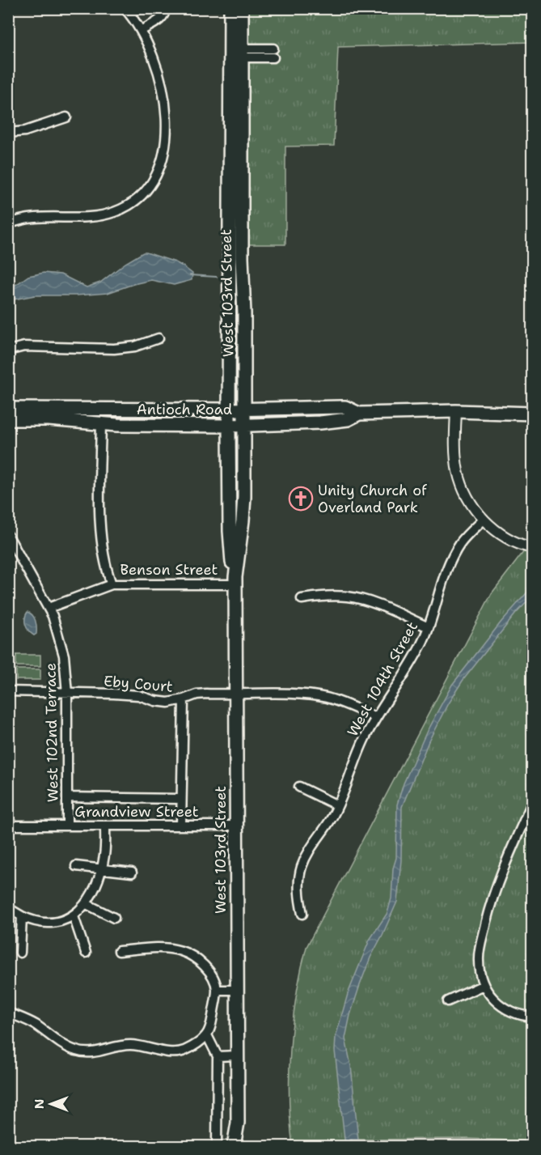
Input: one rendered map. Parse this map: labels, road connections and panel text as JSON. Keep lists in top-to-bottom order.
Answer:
{
  "streets": {
    "main road": ["West 103rd Street", "Antioch Road"],
    "street": [
      "Benson Street",
      "West 104th Street",
      "Eby Court",
      "West 102nd Terrace",
      "Grandview Street"
    ]
  },
  "crossings": [
    ["West 103rd Street", "Antioch Road"],
    ["West 103rd Street", "Benson Street"],
    ["West 103rd Street", "Eby Court"],
    ["West 103rd Street", "Grandview Street"],
    ["Benson Street", "West 102nd Terrace"],
    ["West 104th Street", "Eby Court"],
    ["Eby Court", "West 102nd Terrace"],
    ["West 102nd Terrace", "Grandview Street"]
  ],
  "places": {
    "church": ["Unity Church of Overland Park"]
  },
  "north": "left"
}
